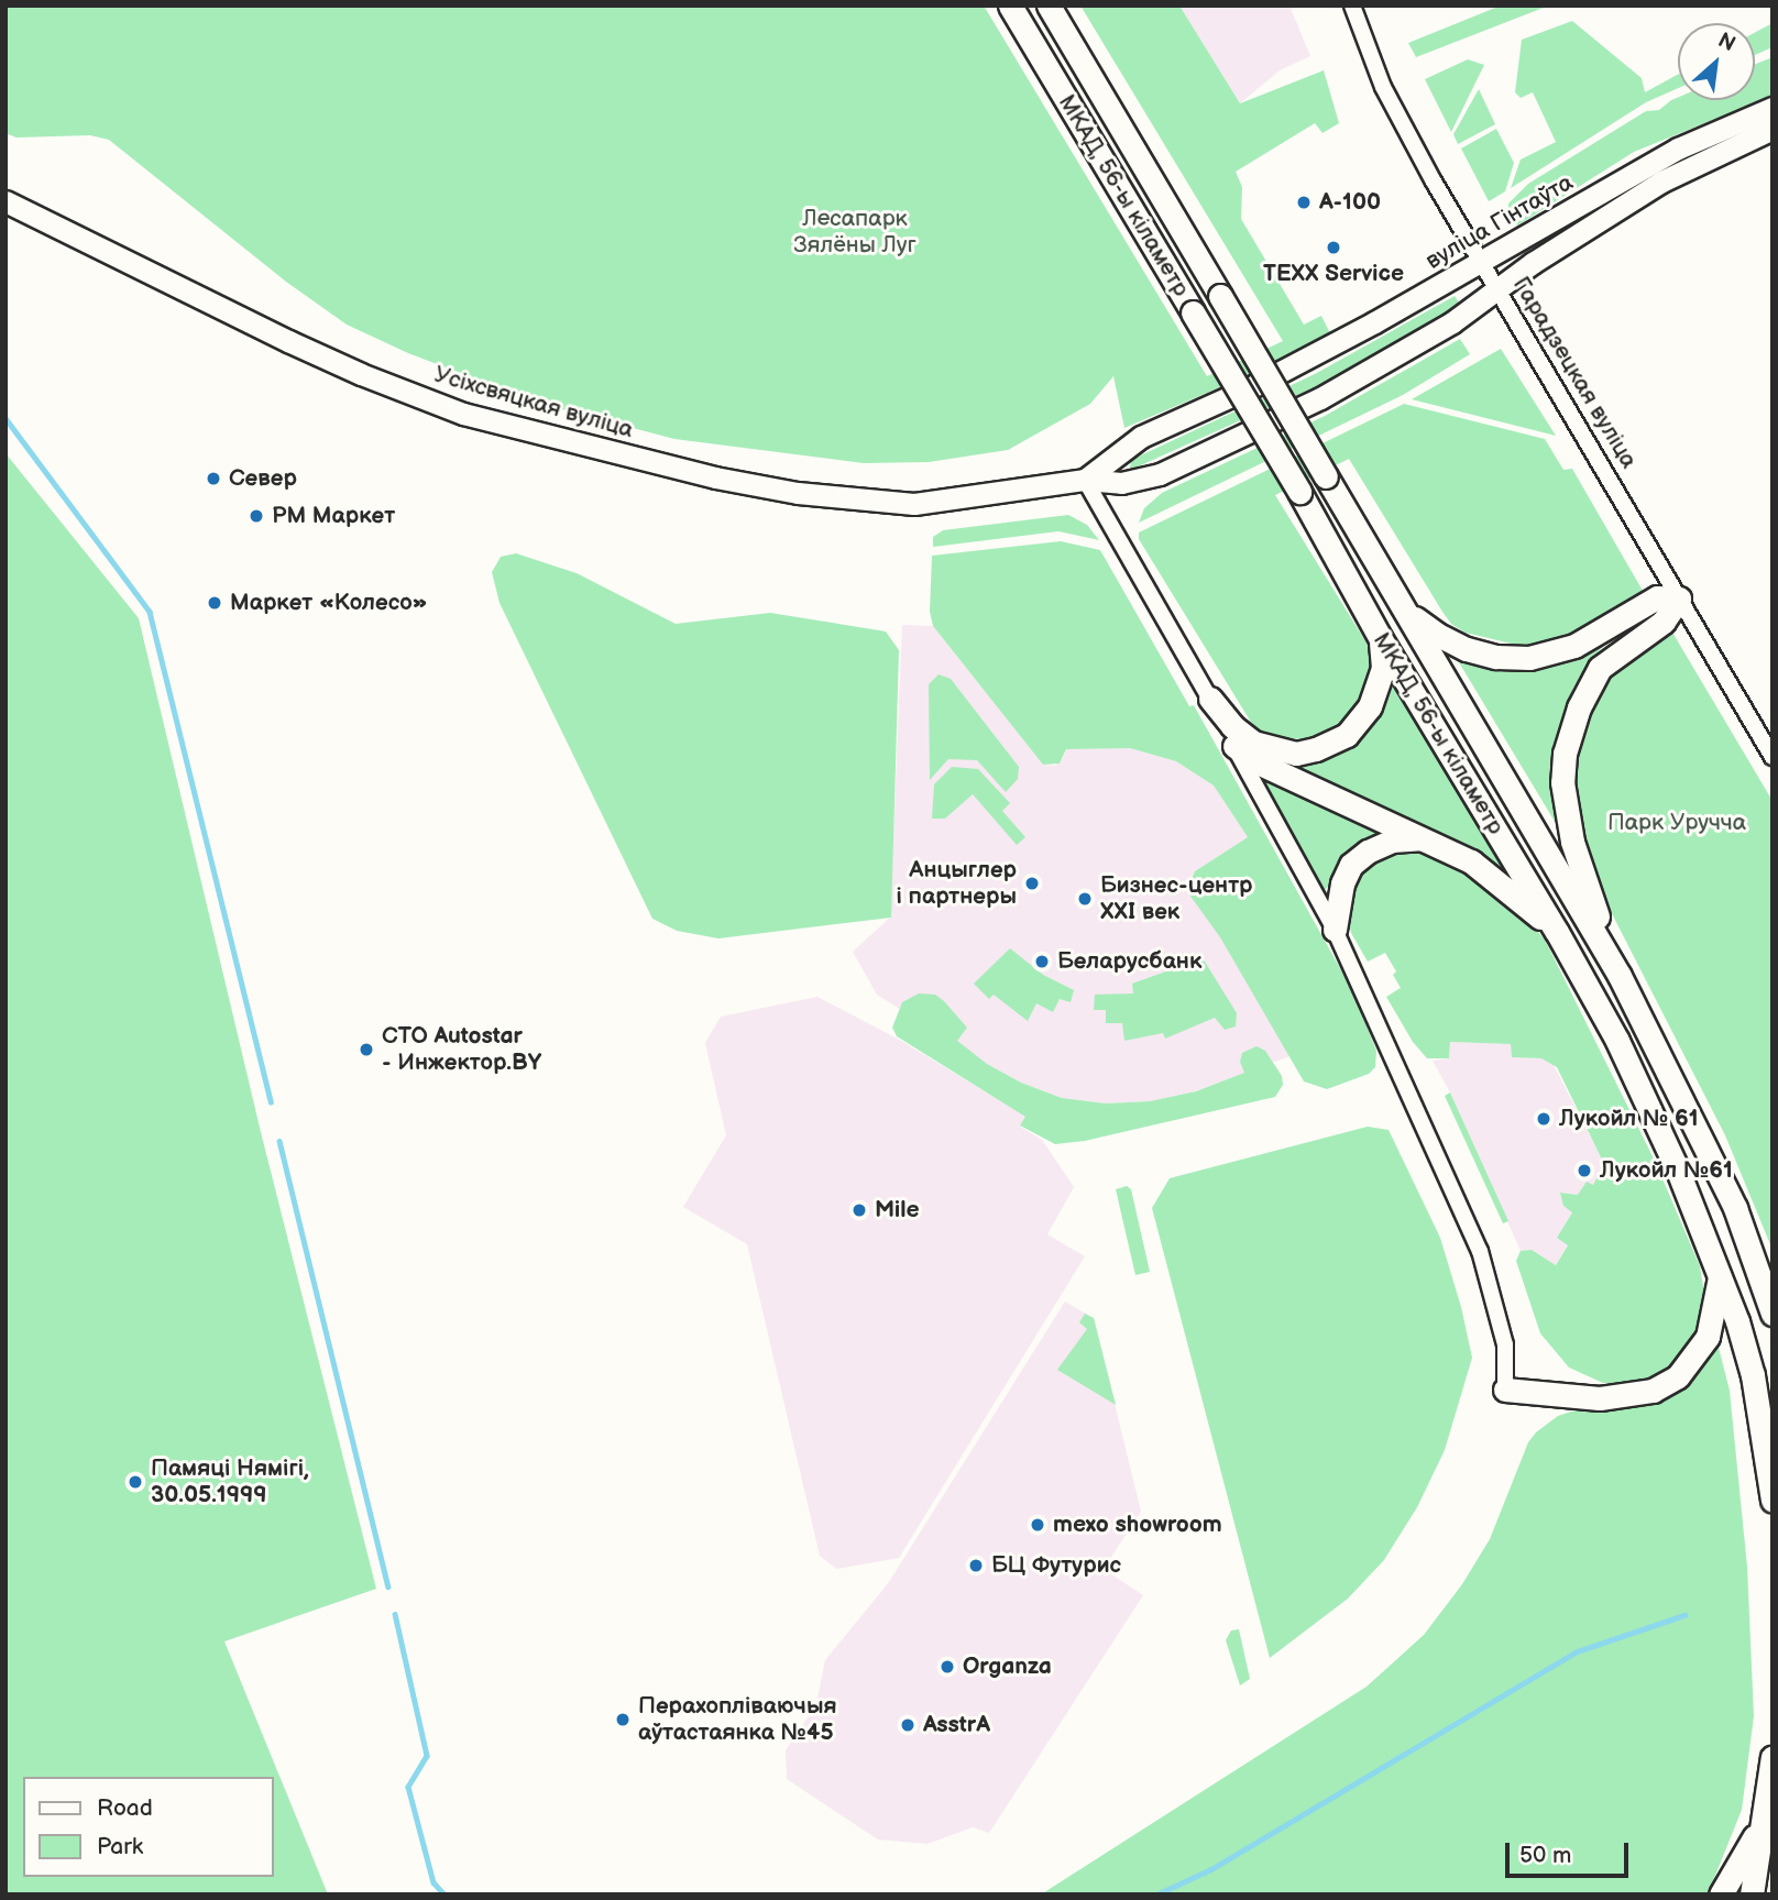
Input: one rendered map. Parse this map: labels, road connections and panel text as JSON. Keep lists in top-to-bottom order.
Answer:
{
  "streets": {
    "highway": ["МКАД, 56-ы кіламетр"],
    "main road": ["вуліца Гінтаўта", "Усіхсвяцкая вуліца"],
    "street": ["Гарадзецкая вуліца"]
  },
  "crossings": [
    ["вуліца Гінтаўта", "Гарадзецкая вуліца"],
    ["вуліца Гінтаўта", "Усіхсвяцкая вуліца"],
    ["Гарадзецкая вуліца", "Усіхсвяцкая вуліца"]
  ],
  "parks": ["Лесапарк Зялёны Луг", "Парк Уручча"],
  "places": [
    "A-100",
    "TEXX Service",
    "Север",
    "РМ Маркет",
    "Маркет «Колесо»",
    "Анцыглер і партнеры",
    "Бизнес-центр XXI век",
    "Беларусбанк",
    "СТО Autostar - Инжектор.BY",
    "Лукойл № 61",
    "Лукойл №61",
    "Mile",
    "Памяці Нямігі, 30.05.1999",
    "mexo showroom",
    "БЦ Футурис",
    "Organza",
    "Перахопліваючыя аўтастаянка №45",
    "AsstrA"
  ],
  "legend": ["Road", "Park"],
  "scale_bar": "50 m",
  "north": "top right"
}
